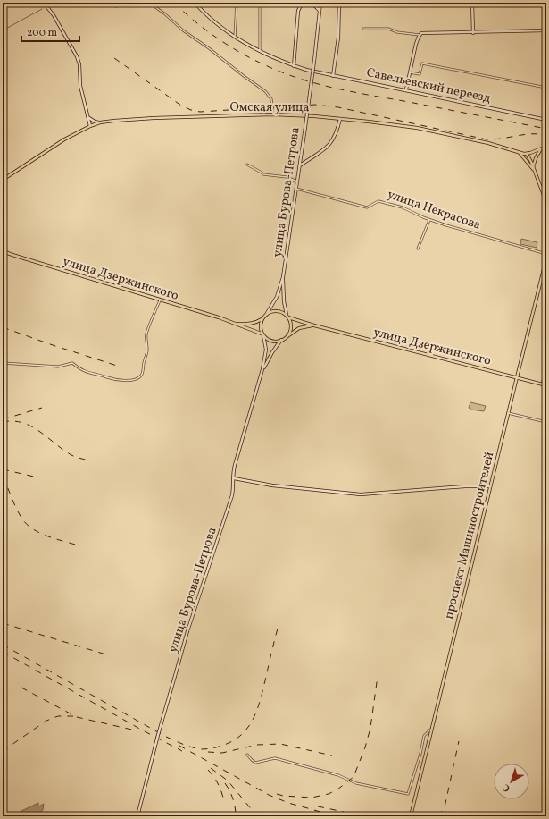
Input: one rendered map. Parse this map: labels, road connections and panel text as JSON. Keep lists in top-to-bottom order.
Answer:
{
  "streets": {
    "main road": [
      "Савельевский переезд",
      "Омская улица",
      "улица Бурова-Петрова",
      "улица Дзержинского",
      "проспект Машиностроителей"
    ],
    "street": ["улица Некрасова"]
  },
  "crossings": [
    ["улица Бурова-Петрова", "улица Некрасова"],
    ["улица Бурова-Петрова", "улица Дзержинского"],
    ["улица Дзержинского", "проспект Машиностроителей"]
  ],
  "scale_bar": "200 m",
  "north": "bottom left"
}
